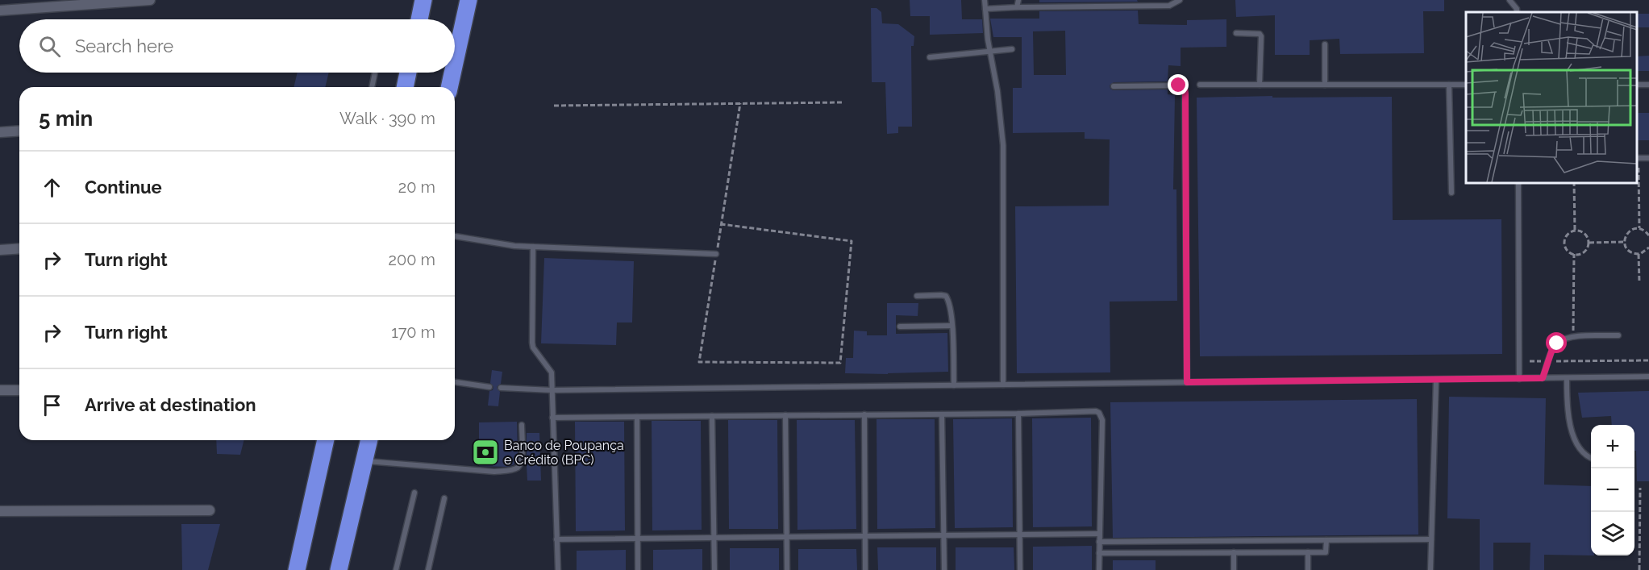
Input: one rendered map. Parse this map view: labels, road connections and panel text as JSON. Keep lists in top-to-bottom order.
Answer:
{
  "places": {
    "bank": ["Banco de Poupança e Crédito (BPC)"]
  },
  "page": {
    "search": "Search here",
    "heading": ["5 min", "Walk · 390 m"],
    "list": [
      ["Continue", "20 m"],
      ["Turn right", "200 m"],
      ["Turn right", "170 m"],
      "Arrive at destination"
    ],
    "map_buttons": ["+", "−"]
  }
}
